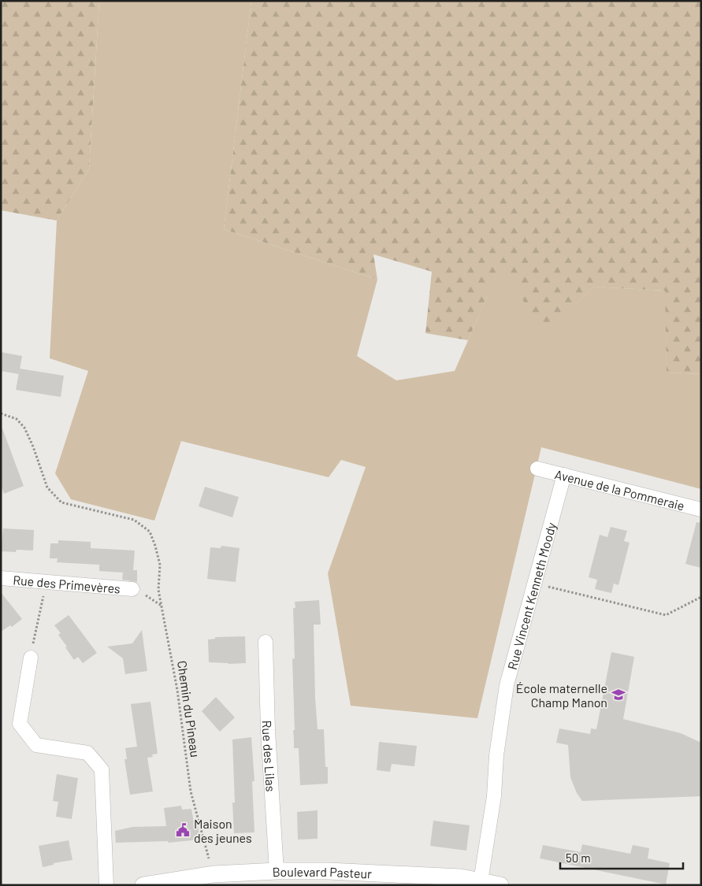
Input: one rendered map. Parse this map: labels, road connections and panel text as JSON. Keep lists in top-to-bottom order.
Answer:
{
  "streets": {
    "street": [
      "Avenue de la Pommeraie",
      "Rue des Primevères",
      "Rue Vincent Kenneth Moody",
      "Rue des Lilas",
      "Boulevard Pasteur"
    ],
    "path": ["Chemin du Pineau"]
  },
  "crossings": [
    ["Avenue de la Pommeraie", "Rue Vincent Kenneth Moody"],
    ["Rue Vincent Kenneth Moody", "Boulevard Pasteur"],
    ["Chemin du Pineau", "Boulevard Pasteur"],
    ["Rue des Lilas", "Boulevard Pasteur"]
  ],
  "places": {
    "school or university": ["École maternelle Champ Manon"],
    "public building": ["Maison des jeunes"]
  },
  "scale_bar": "50 m"
}
